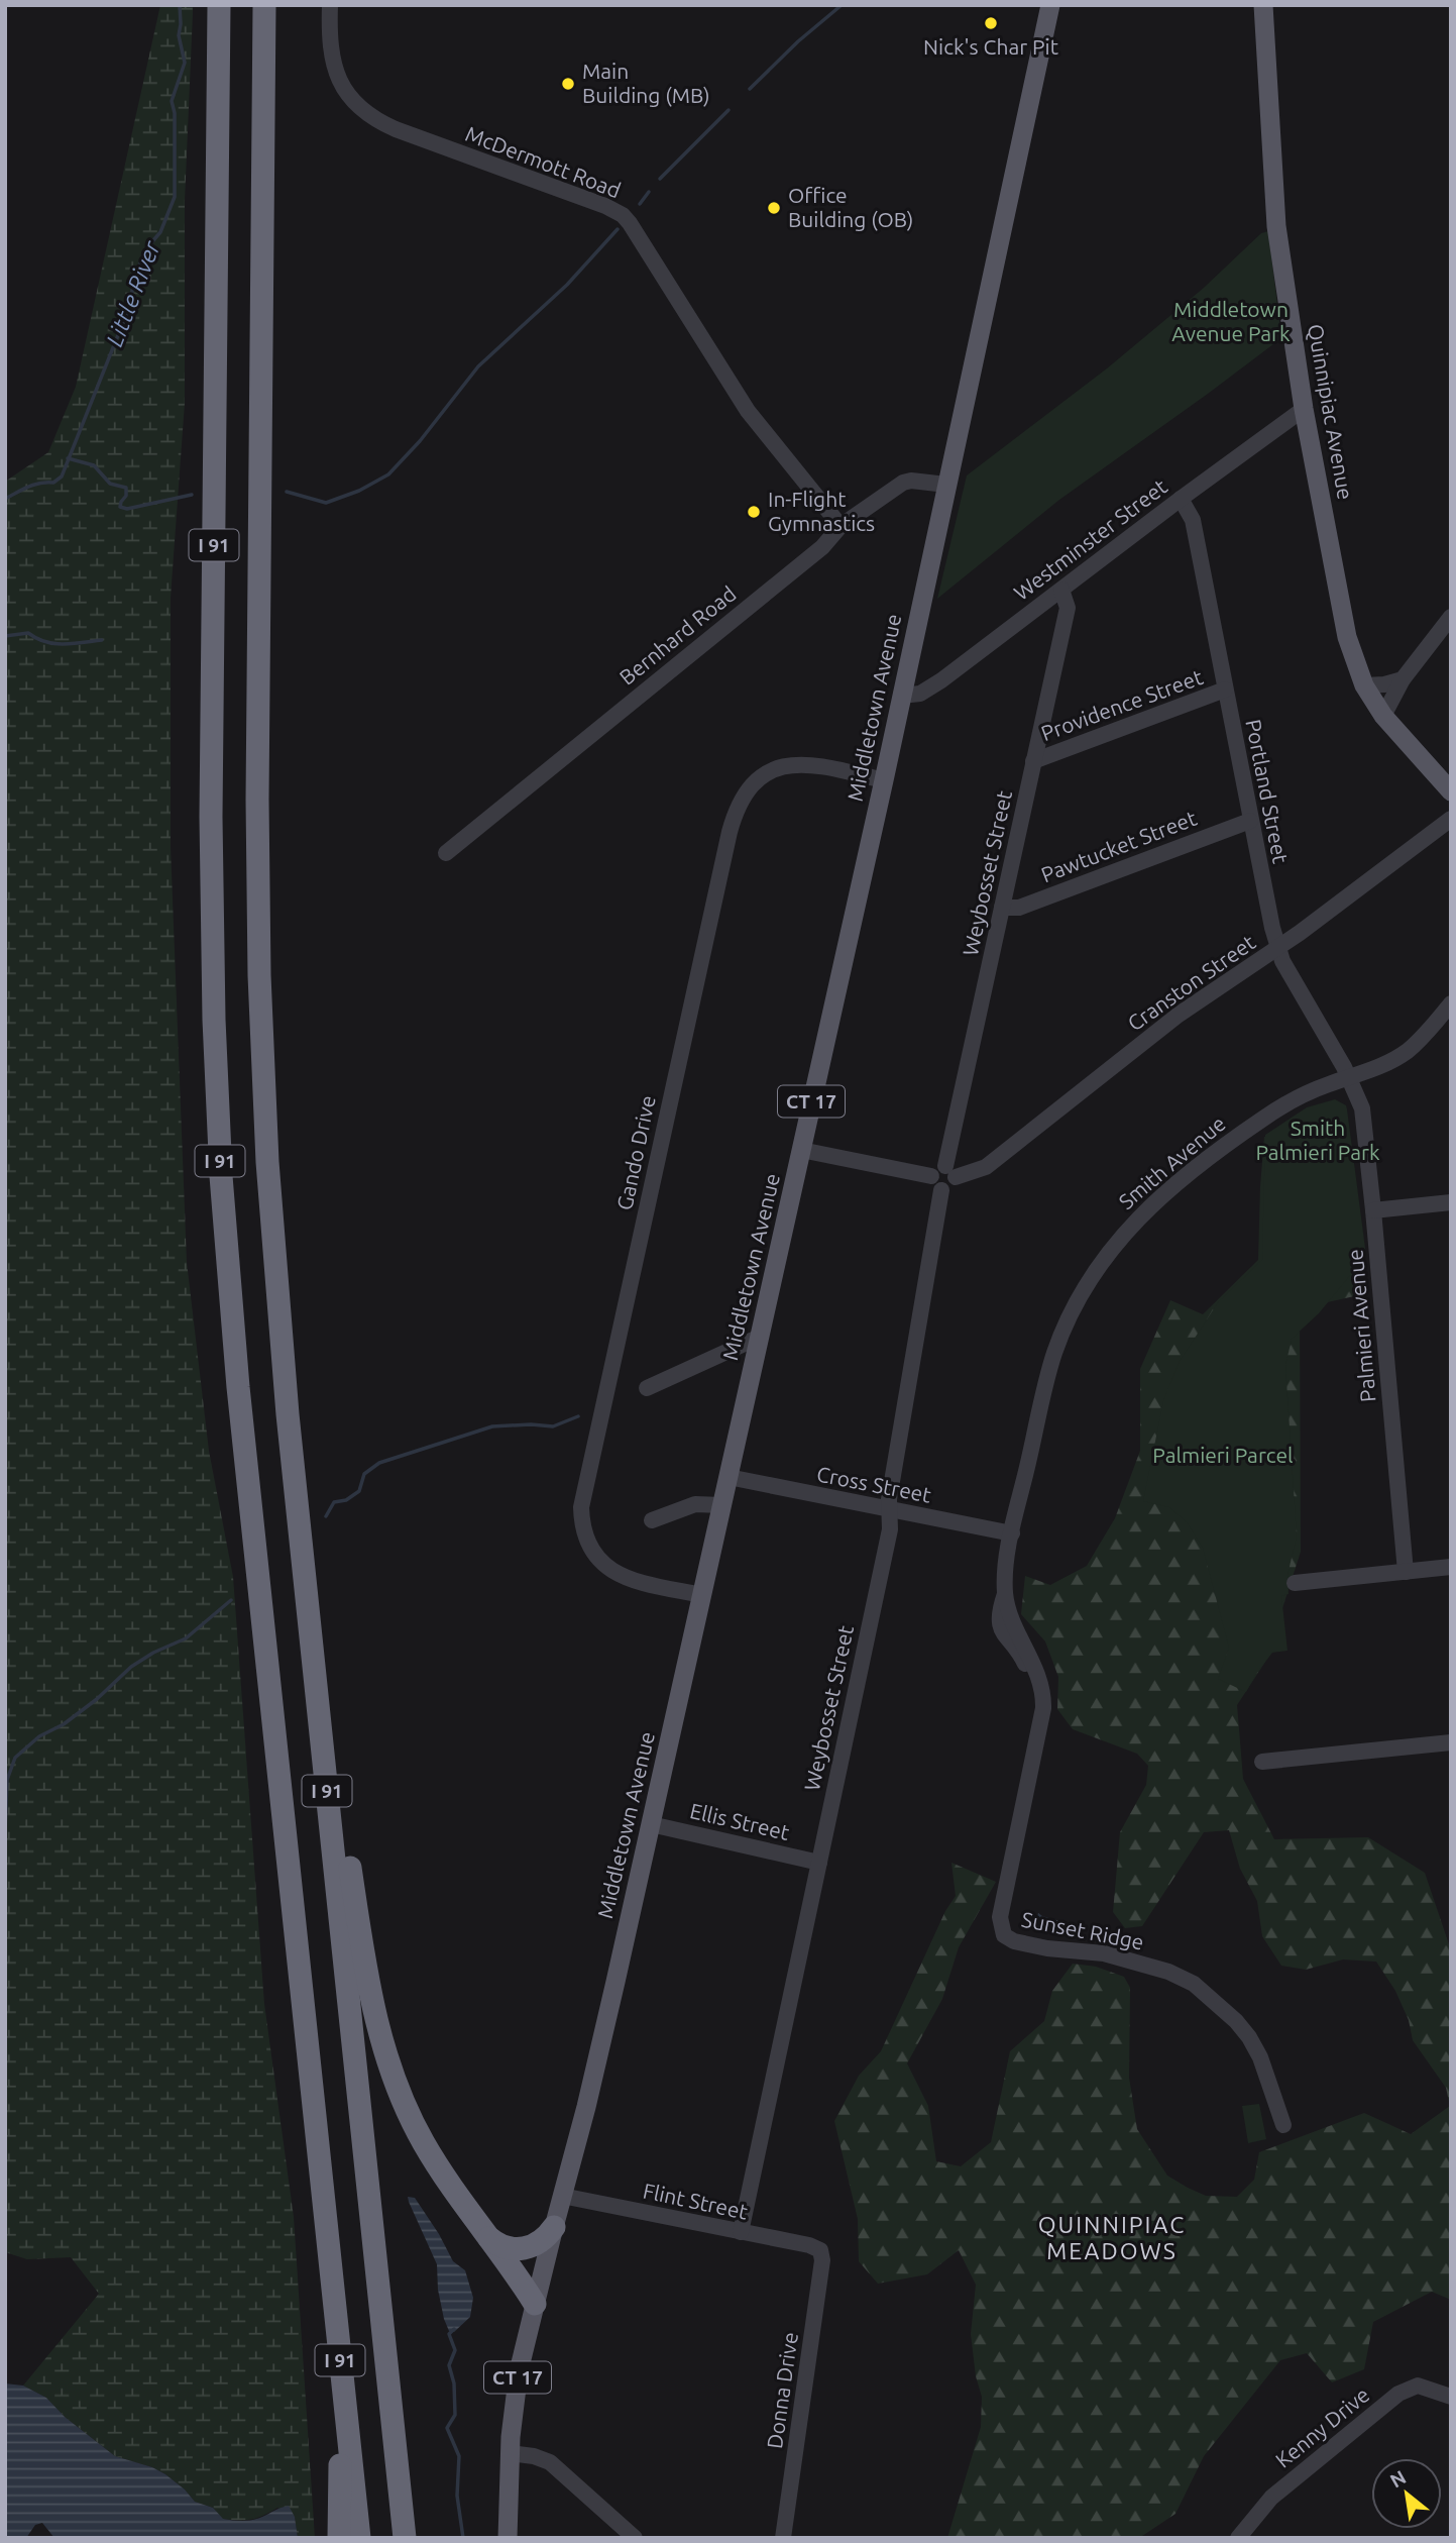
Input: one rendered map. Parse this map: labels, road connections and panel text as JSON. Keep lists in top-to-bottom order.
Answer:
{
  "streets": {
    "highway": ["I 91"],
    "main road": ["Quinnipiac Avenue", "Middletown Avenue", "CT 17"],
    "street": [
      "McDermott Road",
      "Westminster Street",
      "Bernhard Road",
      "Providence Street",
      "Portland Street",
      "Pawtucket Street",
      "Weybosset Street",
      "Cranston Street",
      "Gando Drive",
      "Smith Avenue",
      "Palmieri Avenue",
      "Cross Street",
      "Ellis Street",
      "Sunset Ridge",
      "Flint Street",
      "Donna Drive",
      "Kenny Drive"
    ]
  },
  "crossings": [
    ["McDermott Road", "Bernhard Road"],
    ["Quinnipiac Avenue", "Westminster Street"],
    ["Westminster Street", "Middletown Avenue"],
    ["Westminster Street", "Portland Street"],
    ["Westminster Street", "Weybosset Street"],
    ["Bernhard Road", "Middletown Avenue"],
    ["Providence Street", "Portland Street"],
    ["Providence Street", "Weybosset Street"],
    ["Middletown Avenue", "Gando Drive"],
    ["Middletown Avenue", "Cross Street"],
    ["Middletown Avenue", "Ellis Street"],
    ["Middletown Avenue", "Flint Street"],
    ["Portland Street", "Pawtucket Street"],
    ["Portland Street", "Cranston Street"],
    ["Portland Street", "Smith Avenue"],
    ["Portland Street", "Palmieri Avenue"],
    ["Pawtucket Street", "Weybosset Street"],
    ["Weybosset Street", "Cranston Street"],
    ["Weybosset Street", "Cross Street"],
    ["Weybosset Street", "Ellis Street"],
    ["Weybosset Street", "Flint Street"],
    ["Smith Avenue", "Palmieri Avenue"],
    ["Smith Avenue", "Cross Street"],
    ["Smith Avenue", "Sunset Ridge"],
    ["Cross Street", "Sunset Ridge"],
    ["Flint Street", "Donna Drive"]
  ],
  "districts": ["QUINNIPIAC MEADOWS"],
  "water": ["Little River"],
  "parks": ["Middletown Avenue Park", "Smith Palmieri Park", "Palmieri Parcel"],
  "places": [
    "Nick's Char Pit",
    "Main Building (MB)",
    "Office Building (OB)",
    "In-Flight Gymnastics"
  ],
  "north": "top left"
}
